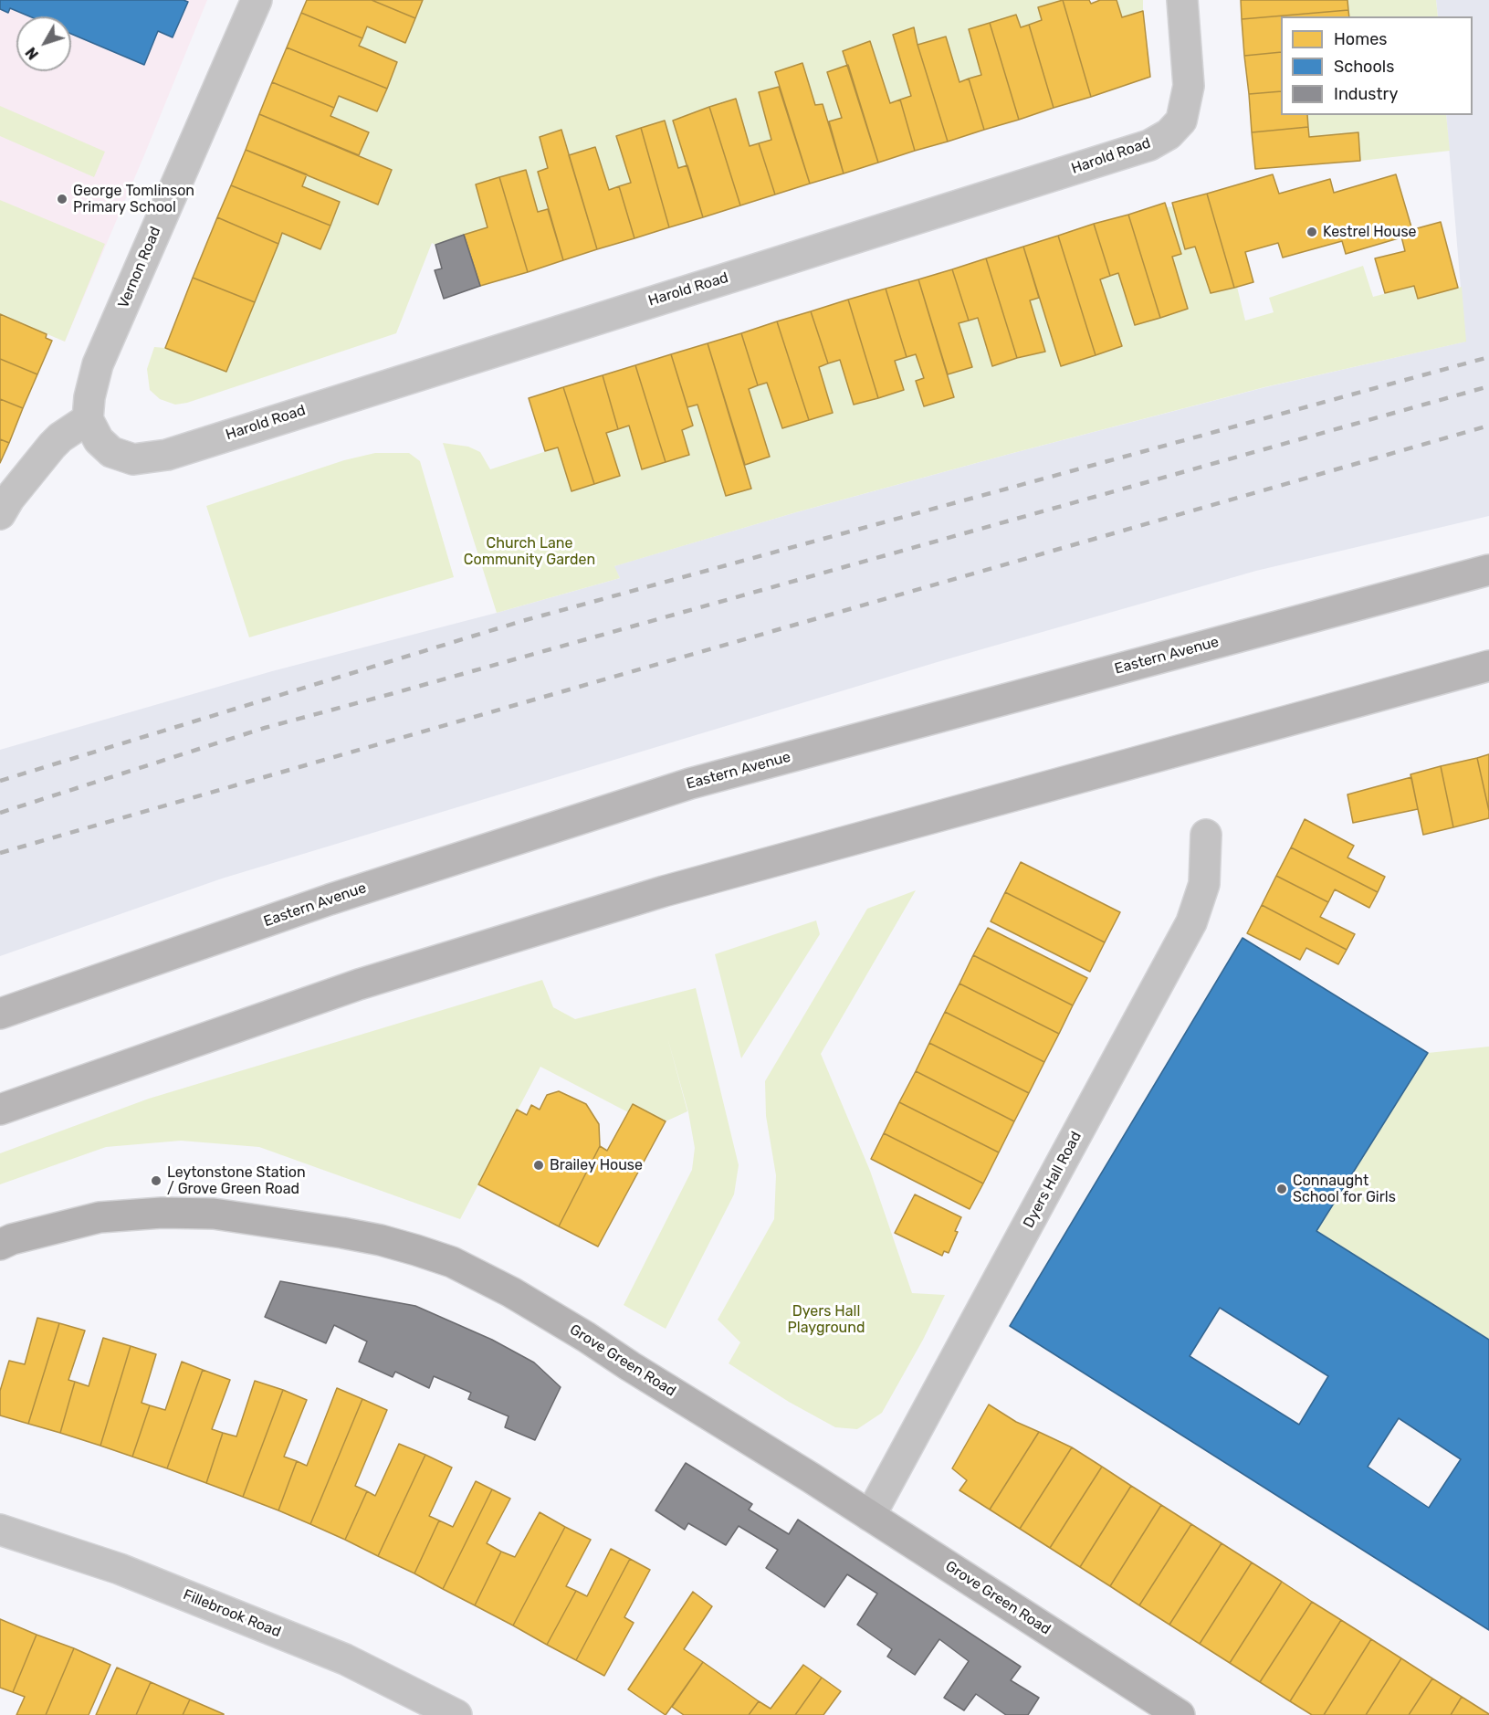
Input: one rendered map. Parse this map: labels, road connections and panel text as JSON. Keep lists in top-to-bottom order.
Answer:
{
  "streets": {
    "highway": ["Eastern Avenue"],
    "main road": ["Grove Green Road"],
    "street": [
      "Harold Road",
      "Vernon Road",
      "Dyers Hall Road",
      "Fillebrook Road"
    ]
  },
  "crossings": [
    ["Harold Road", "Vernon Road"],
    ["Dyers Hall Road", "Grove Green Road"]
  ],
  "parks": ["Church Lane Community Garden", "Dyers Hall Playground"],
  "places": [
    "George Tomlinson Primary School",
    "Kestrel House",
    "Brailey House",
    "Leytonstone Station / Grove Green Road",
    "Connaught School for Girls"
  ],
  "legend": ["Homes", "Schools", "Industry"],
  "north": "bottom left"
}
